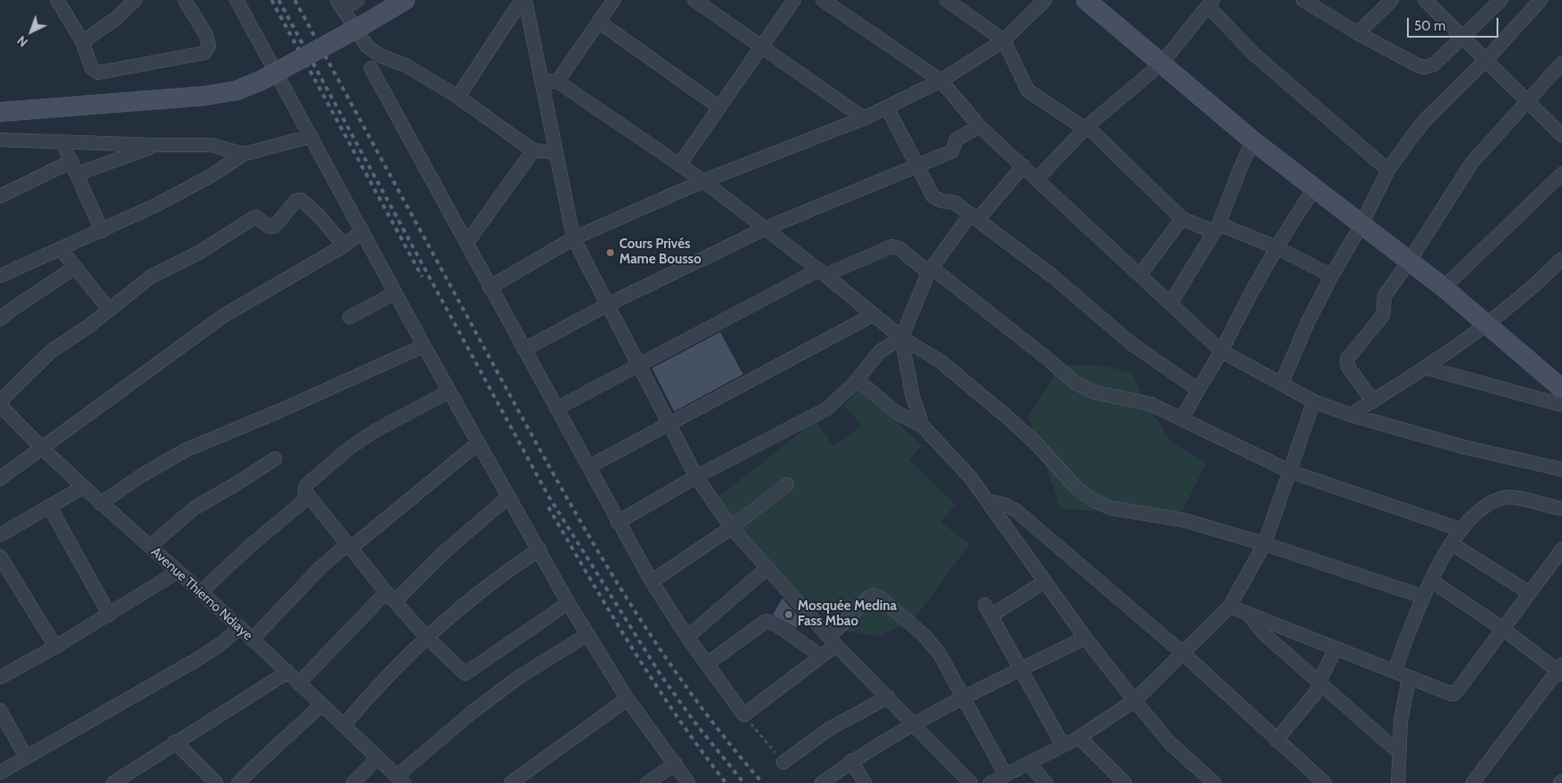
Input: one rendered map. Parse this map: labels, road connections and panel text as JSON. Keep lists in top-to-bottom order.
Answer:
{
  "streets": {
    "street": ["Avenue Thierno Ndiaye"]
  },
  "places": ["Cours Privés Mame Bousso", "Mosquée Medina Fass Mbao"],
  "scale_bar": "50 m",
  "north": "bottom left"
}
